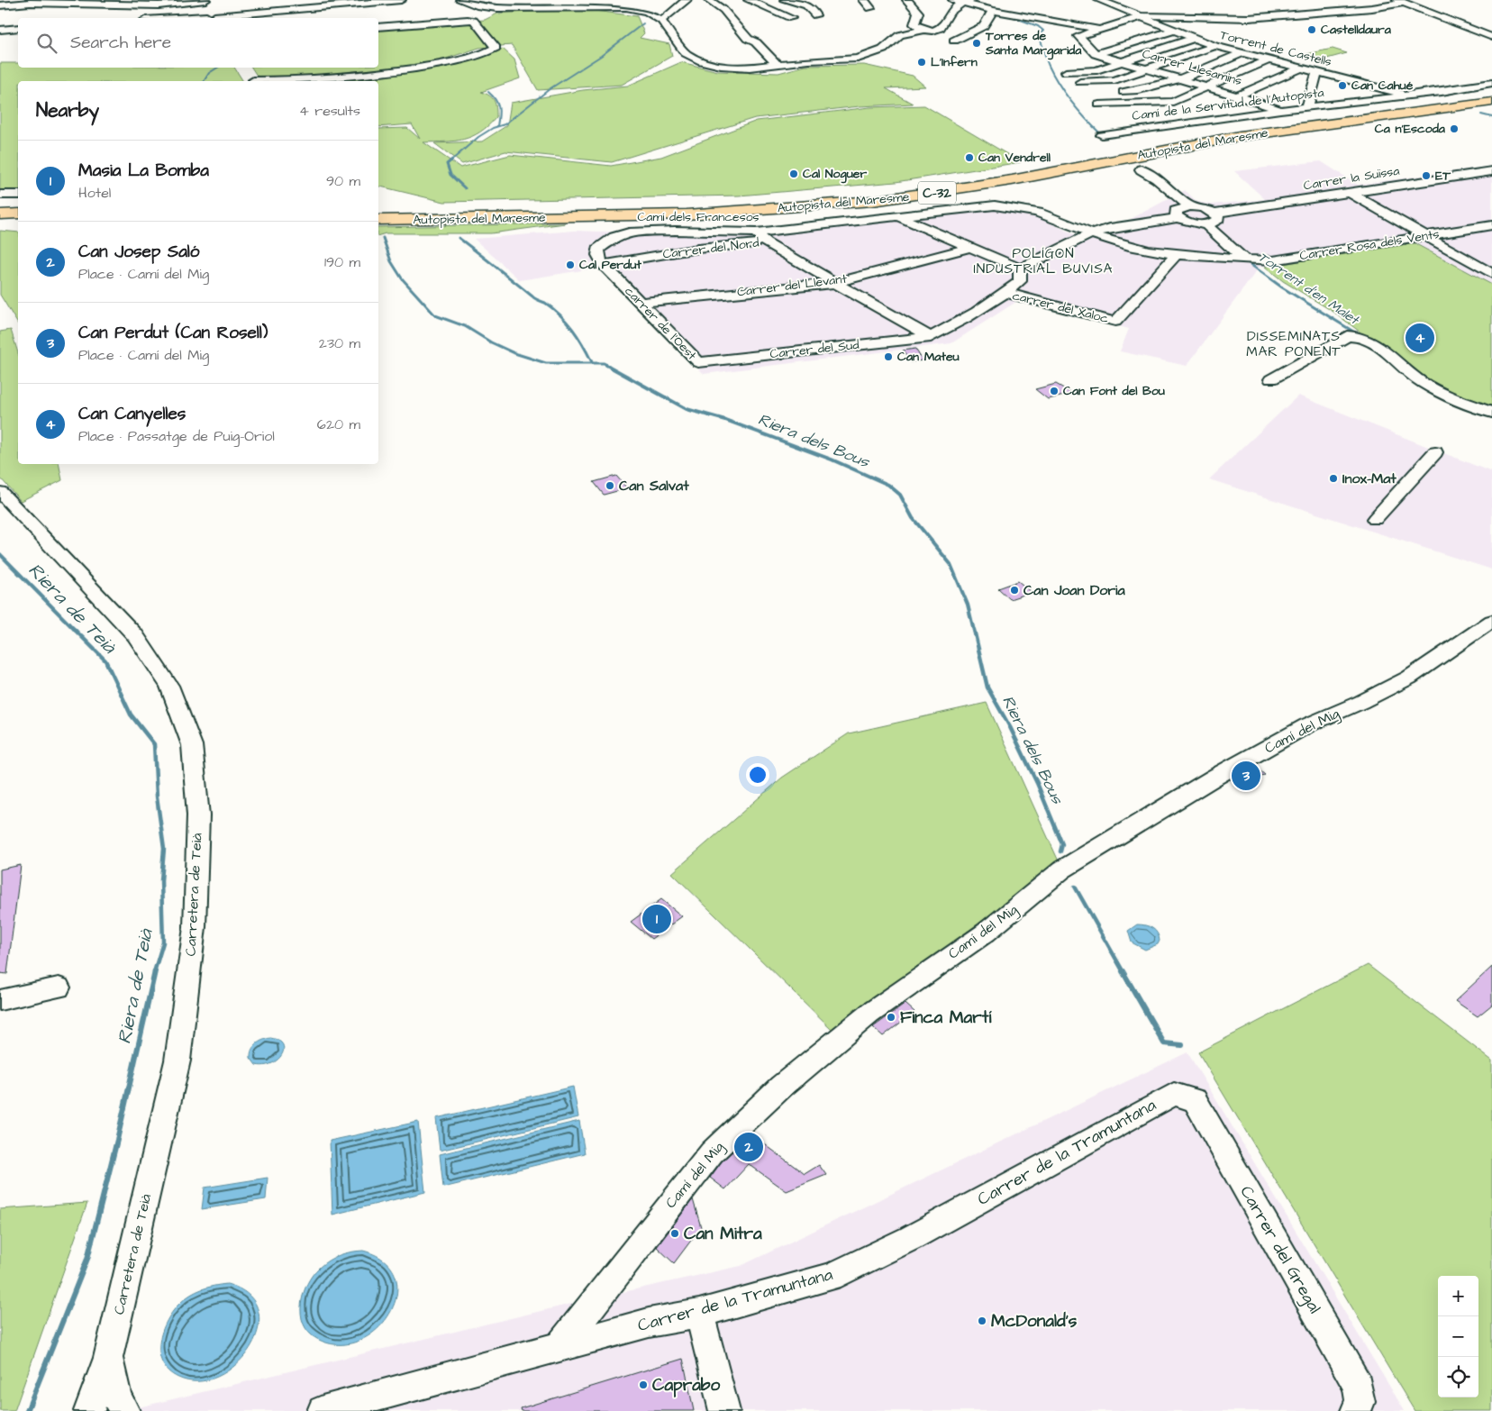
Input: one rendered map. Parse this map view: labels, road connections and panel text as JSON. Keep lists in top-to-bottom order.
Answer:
{
  "streets": {
    "highway": ["Autopista del Maresme", "C-32"],
    "street": [
      "Torrent de Castells",
      "Carrer Llesamins",
      "Camí de la Servitud de l'Autopista",
      "Carrer la Suïssa",
      "Camí dels Francesos",
      "Carrer Rosa dels Vents",
      "Carrer del Nord",
      "Carrer del Llevant",
      "carrer del Xaloc",
      "carrer de l'Oest",
      "Carrer del Sud",
      "Camí del Mig",
      "Carretera de Teià",
      "Carrer de la Tramuntana",
      "Carrer del Gregal"
    ]
  },
  "crossings": [
    ["Torrent de Castells", "Camí de la Servitud de l'Autopista"],
    ["Carrer Llesamins", "Camí de la Servitud de l'Autopista"],
    ["Camí dels Francesos", "Carrer Rosa dels Vents"],
    ["Camí dels Francesos", "Carrer del Nord"],
    ["Camí dels Francesos", "carrer del Xaloc"],
    ["Camí dels Francesos", "carrer de l'Oest"],
    ["Carrer del Nord", "carrer de l'Oest"],
    ["Carrer del Llevant", "carrer de l'Oest"],
    ["carrer de l'Oest", "Carrer del Sud"],
    ["Camí del Mig", "Carrer de la Tramuntana"],
    ["Carrer de la Tramuntana", "Carrer del Gregal"]
  ],
  "districts": ["POLÍGON INDUSTRIAL BUVISA", "DISSEMINATS MAR PONENT"],
  "water": ["Torrent d'en Malet", "Riera dels Bous", "Riera de Teià"],
  "places": [
    "Castelldaura",
    "Torres de Santa Margarida",
    "L'Infern",
    "Can Cahué",
    "Ca n'Escoda",
    "Can Vendrell",
    "Cal Noguer",
    "ET",
    "Cal Perdut",
    "Can Mateu",
    "Can Font del Bou",
    "Inox-Mat",
    "Can Salvat",
    "Can Joan Doria",
    "Finca Martí",
    "Can Mitra",
    "McDonald's",
    "Caprabo"
  ],
  "page": {
    "search": "Search here",
    "heading": ["Nearby", "4 results"],
    "list": [
      {
        "mark": "1",
        "name": "Masia La Bomba",
        "note": "Hotel",
        "value": "90 m"
      },
      {
        "mark": "2",
        "name": "Can Josep Saló",
        "note": "Place · Camí del Mig",
        "value": "190 m"
      },
      {
        "mark": "3",
        "name": "Can Perdut (Can Rosell)",
        "note": "Place · Camí del Mig",
        "value": "230 m"
      },
      {
        "mark": "4",
        "name": "Can Canyelles",
        "note": "Place · Passatge de Puig-Oriol",
        "value": "620 m"
      }
    ],
    "pins": [
      "4",
      "3",
      "1",
      "2"
    ],
    "map_buttons": ["+", "−"]
  }
}
